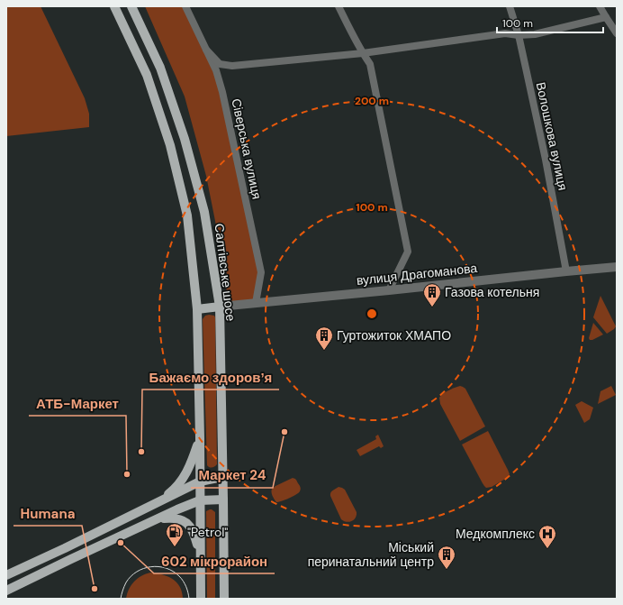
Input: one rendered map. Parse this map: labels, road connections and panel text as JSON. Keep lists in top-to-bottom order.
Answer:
{
  "streets": {
    "main road": ["Салтівське шосе"],
    "street": ["Волошкова вулиця", "Сіверська вулиця", "вулиця Драгоманова"]
  },
  "crossings": [
    ["Волошкова вулиця", "вулиця Драгоманова"],
    ["Сіверська вулиця", "вулиця Драгоманова"],
    ["Салтівське шосе", "вулиця Драгоманова"]
  ],
  "places": {
    "building": ["Газова котельня", "Гуртожиток ХМАПО", "Міський перинатальний центр"],
    "other": [
      "Маркет 24",
      "Бажаємо здоровʼя",
      "АТБ-Маркет",
      "602 мікрорайон",
      "Humana"
    ],
    "fuel station": ["\"Petrol\""],
    "hospital": ["Медкомплекс"]
  },
  "scale_bar": "100 m",
  "rings": ["200 m", "100 m"]
}
